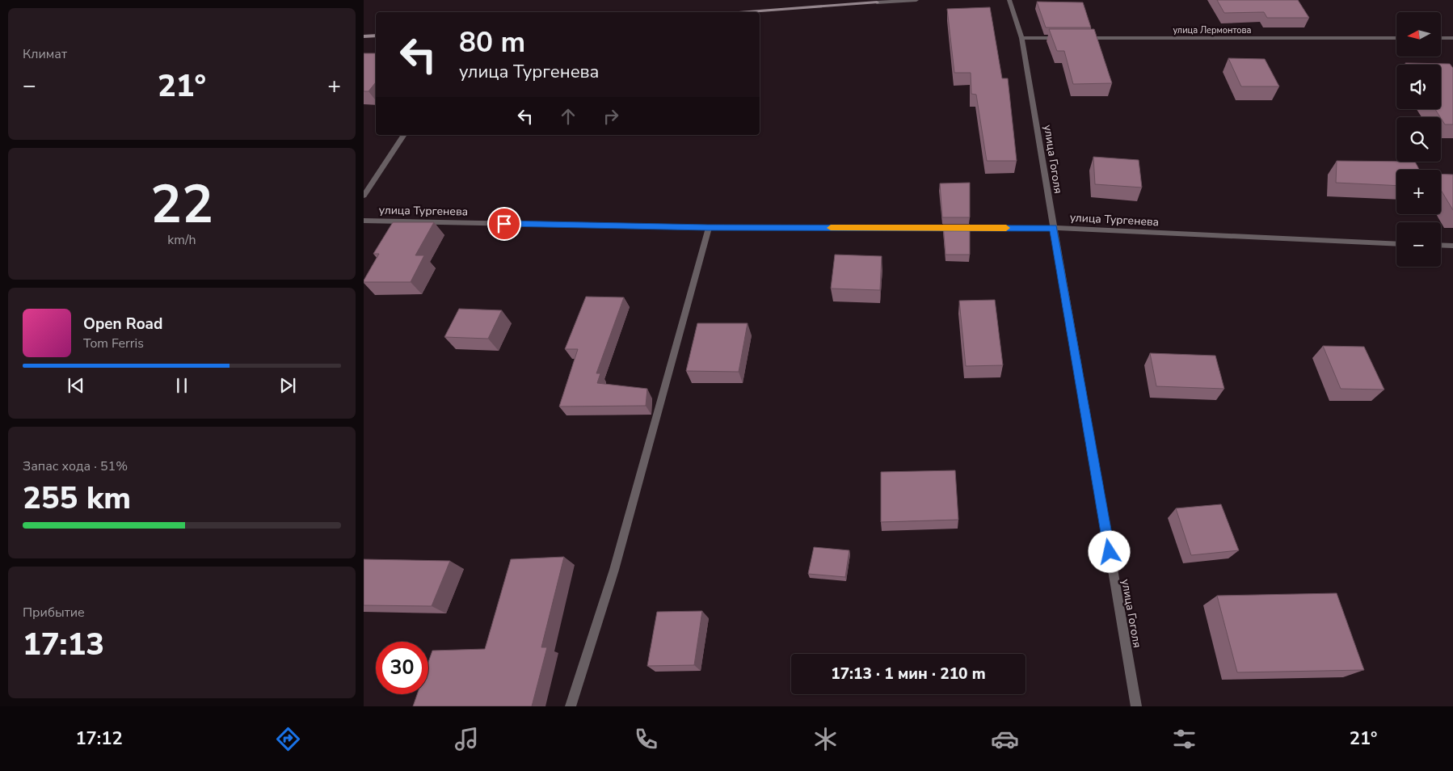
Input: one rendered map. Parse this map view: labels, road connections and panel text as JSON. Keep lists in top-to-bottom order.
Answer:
{
  "streets": {
    "street": ["улица Лермонтова", "улица Гоголя", "улица Тургенева"]
  },
  "crossings": [
    ["улица Гоголя", "улица Тургенева"]
  ],
  "north": "left",
  "page": {
    "tile": [
      "Климат",
      ["22", "km/h"],
      ["Запас хода · 51%", "255 km"],
      ["Прибытие", "17:13"]
    ],
    "map_buttons": ["+", "−"],
    "turn": ["80 m", "улица Тургенева"],
    "heat": ["−", "21°", "+"],
    "song": ["Open Road", "Tom Ferris"],
    "limit": "30",
    "trip": "17:13 · 1 мин · 210 m",
    "tabs": ["17:12", "21°"]
  }
}
